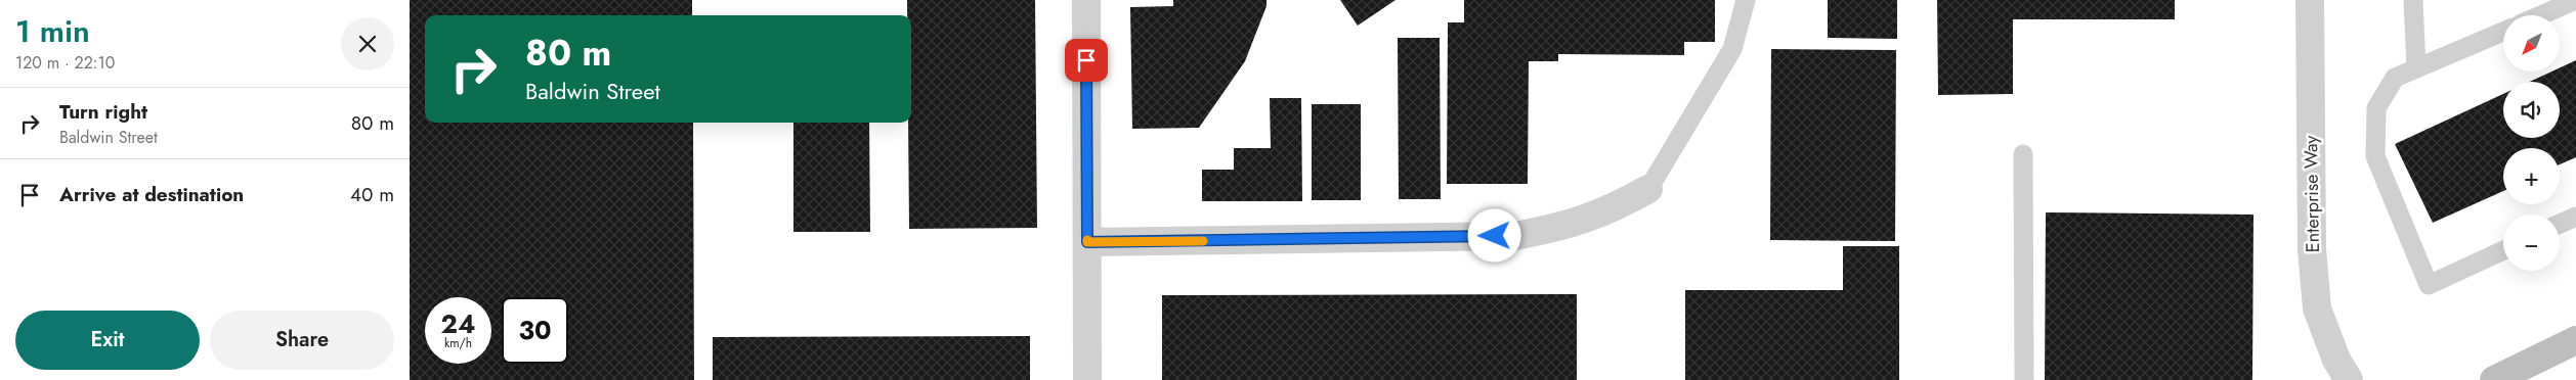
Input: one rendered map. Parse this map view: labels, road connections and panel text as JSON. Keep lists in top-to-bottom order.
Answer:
{
  "streets": {
    "street": ["Enterprise Way"]
  },
  "north": "bottom left",
  "page": {
    "heading": ["1 min", "120 m · 22:10"],
    "map_buttons": ["+", "−"],
    "turn": ["80 m", "Baldwin Street"],
    "list": [
      {
        "name": "Turn right",
        "note": "Baldwin Street",
        "value": "80 m"
      },
      {
        "name": "Arrive at destination",
        "value": "40 m"
      }
    ],
    "speed": "24 km/h",
    "limit": "30",
    "buttons": ["Exit", "Share"]
  }
}
